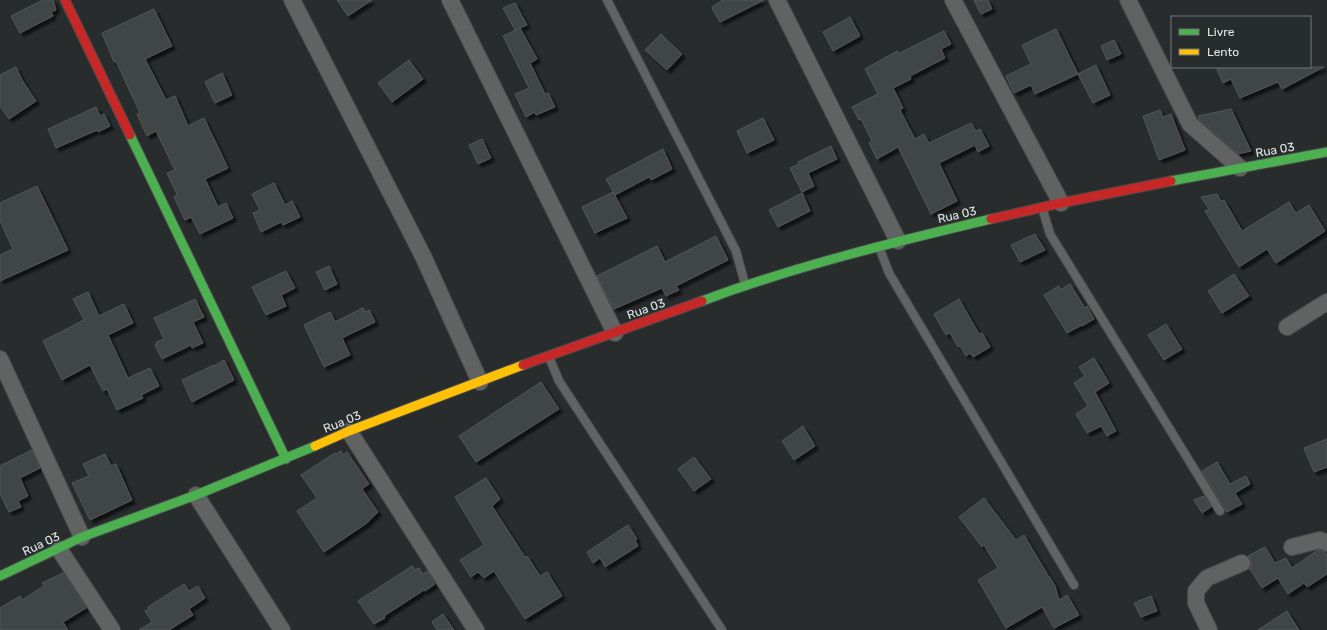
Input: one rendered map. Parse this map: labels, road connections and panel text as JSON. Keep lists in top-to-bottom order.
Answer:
{
  "streets": {
    "street": ["Rua 03"]
  },
  "legend": ["Livre", "Lento"]
}
